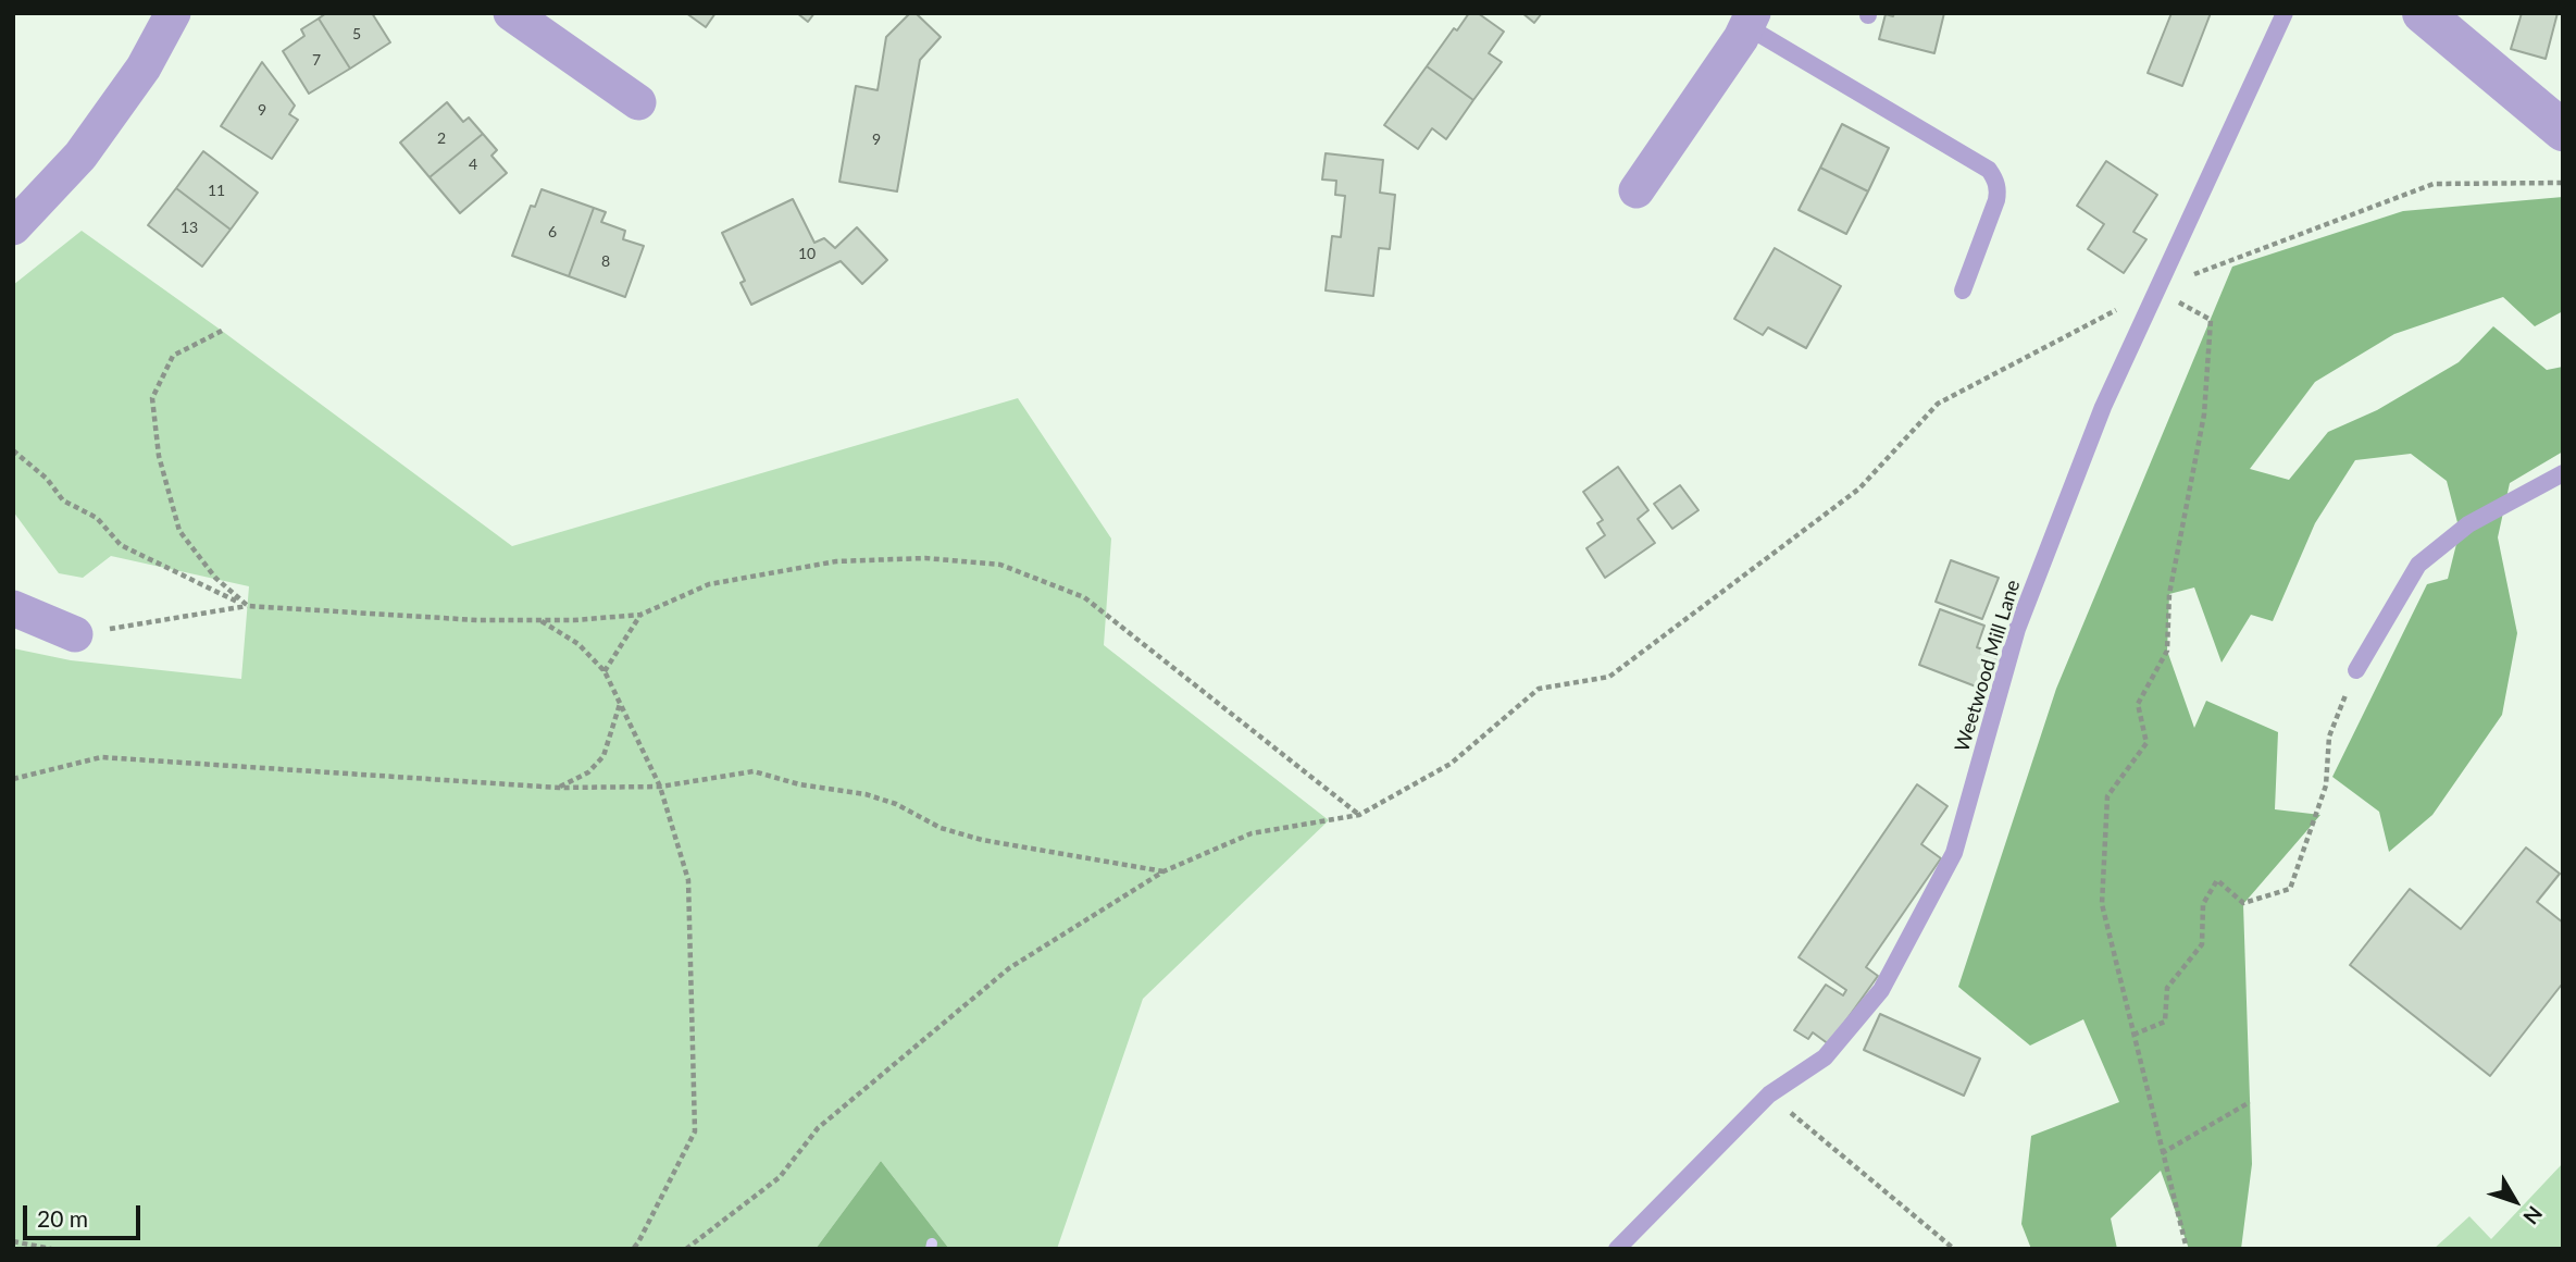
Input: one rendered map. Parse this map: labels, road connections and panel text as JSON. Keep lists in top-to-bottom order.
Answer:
{
  "streets": {
    "lane": ["Weetwood Mill Lane"]
  },
  "house_numbers": [
    "5",
    "7",
    "9",
    "2",
    "9",
    "4",
    "11",
    "13",
    "6",
    "10",
    "8"
  ],
  "scale_bar": "20 m",
  "north": "bottom right"
}
